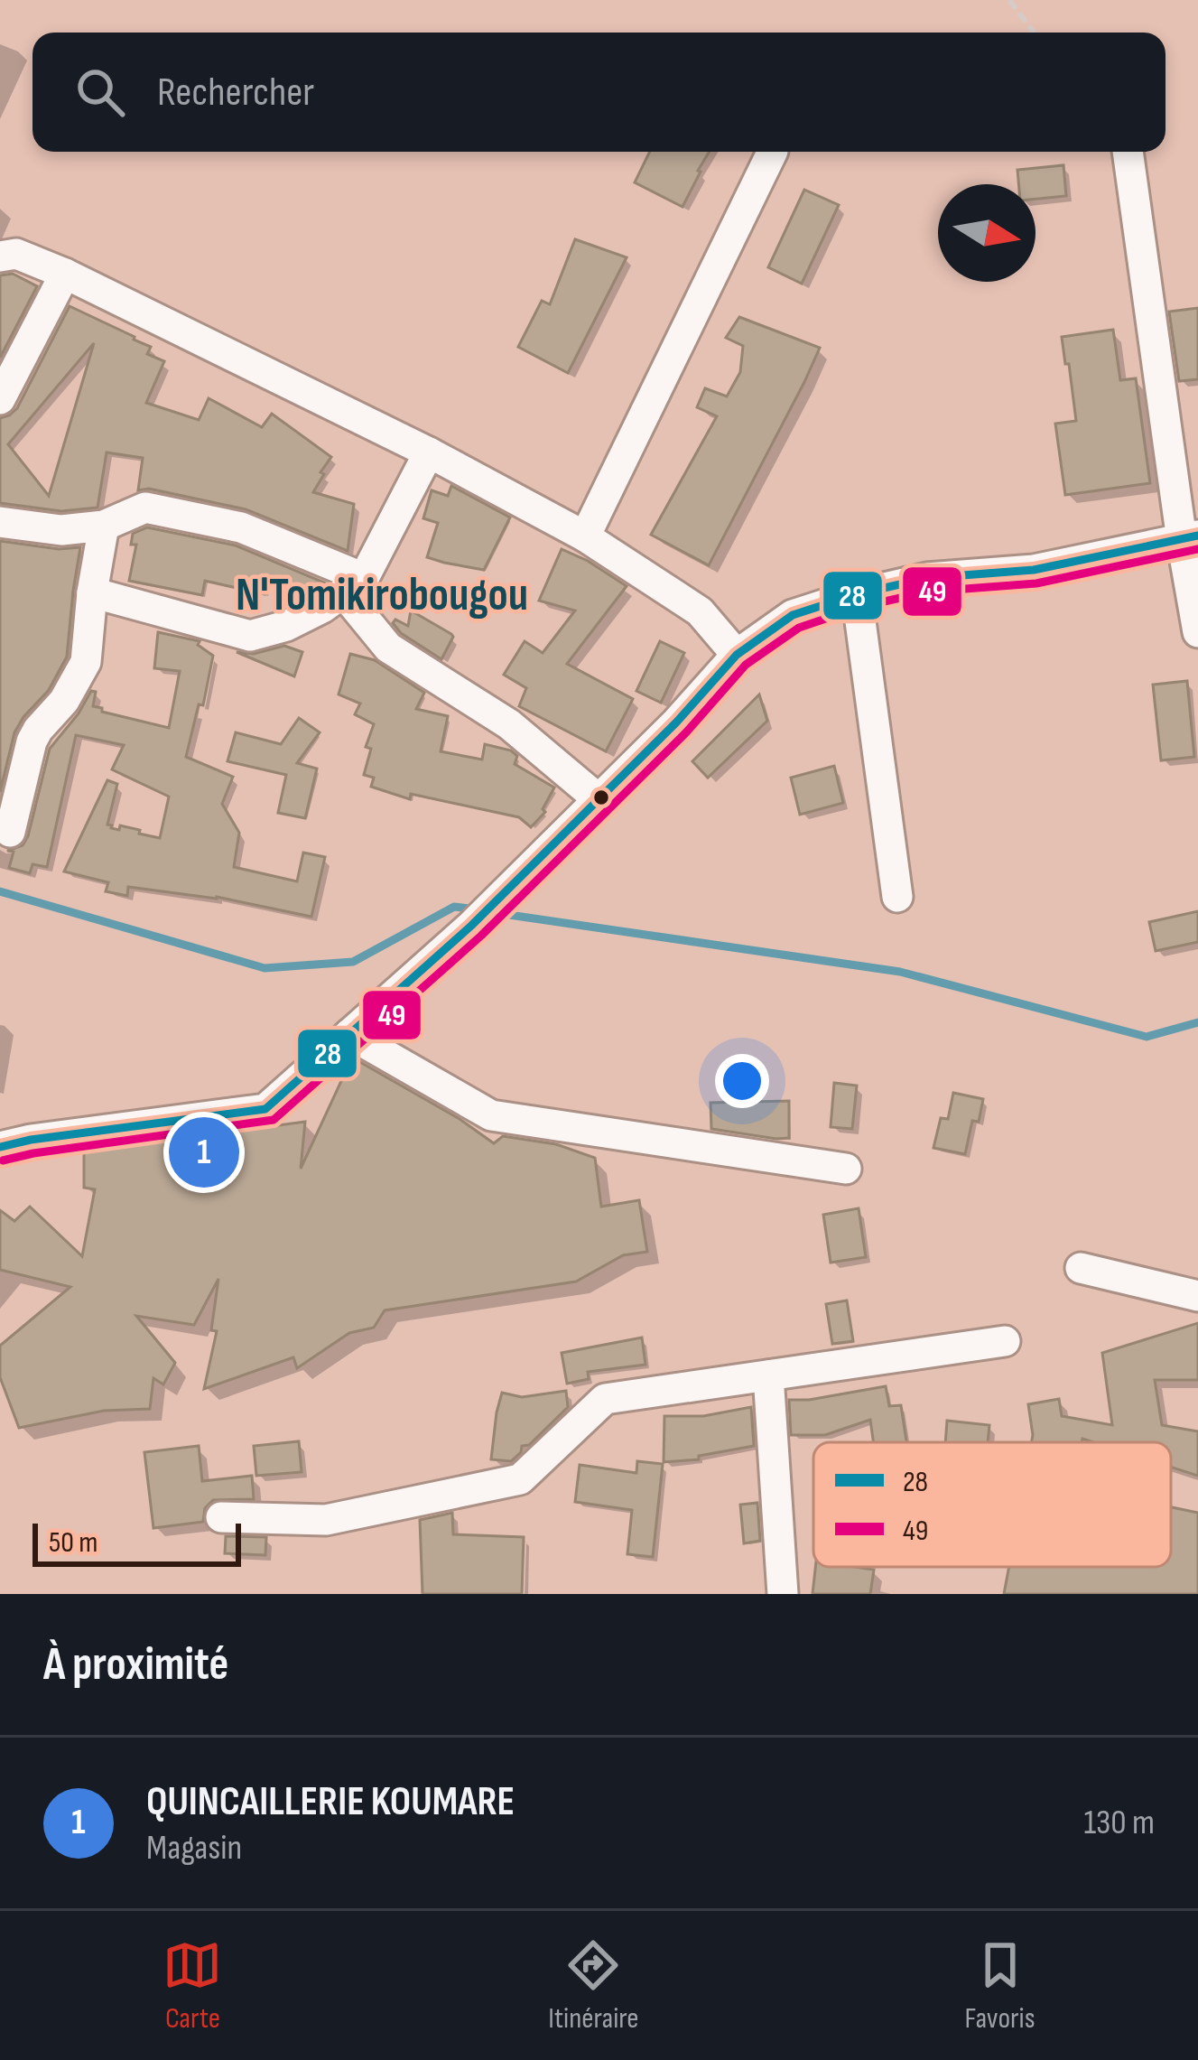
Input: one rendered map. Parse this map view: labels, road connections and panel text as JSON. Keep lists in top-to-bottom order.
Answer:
{
  "districts": ["N'Tomikirobougou"],
  "lines": ["transit line 28", "transit line 49"],
  "legend": ["28", "49"],
  "scale_bar": "50 m",
  "north": "right",
  "page": {
    "search": "Rechercher",
    "pins": "1",
    "scale": "50 m",
    "heading": "À proximité",
    "list": [
      {
        "mark": "1",
        "name": "QUINCAILLERIE KOUMARE",
        "note": "Magasin",
        "value": "130 m"
      }
    ],
    "nav": ["Carte", "Itinéraire", "Favoris"]
  }
}
